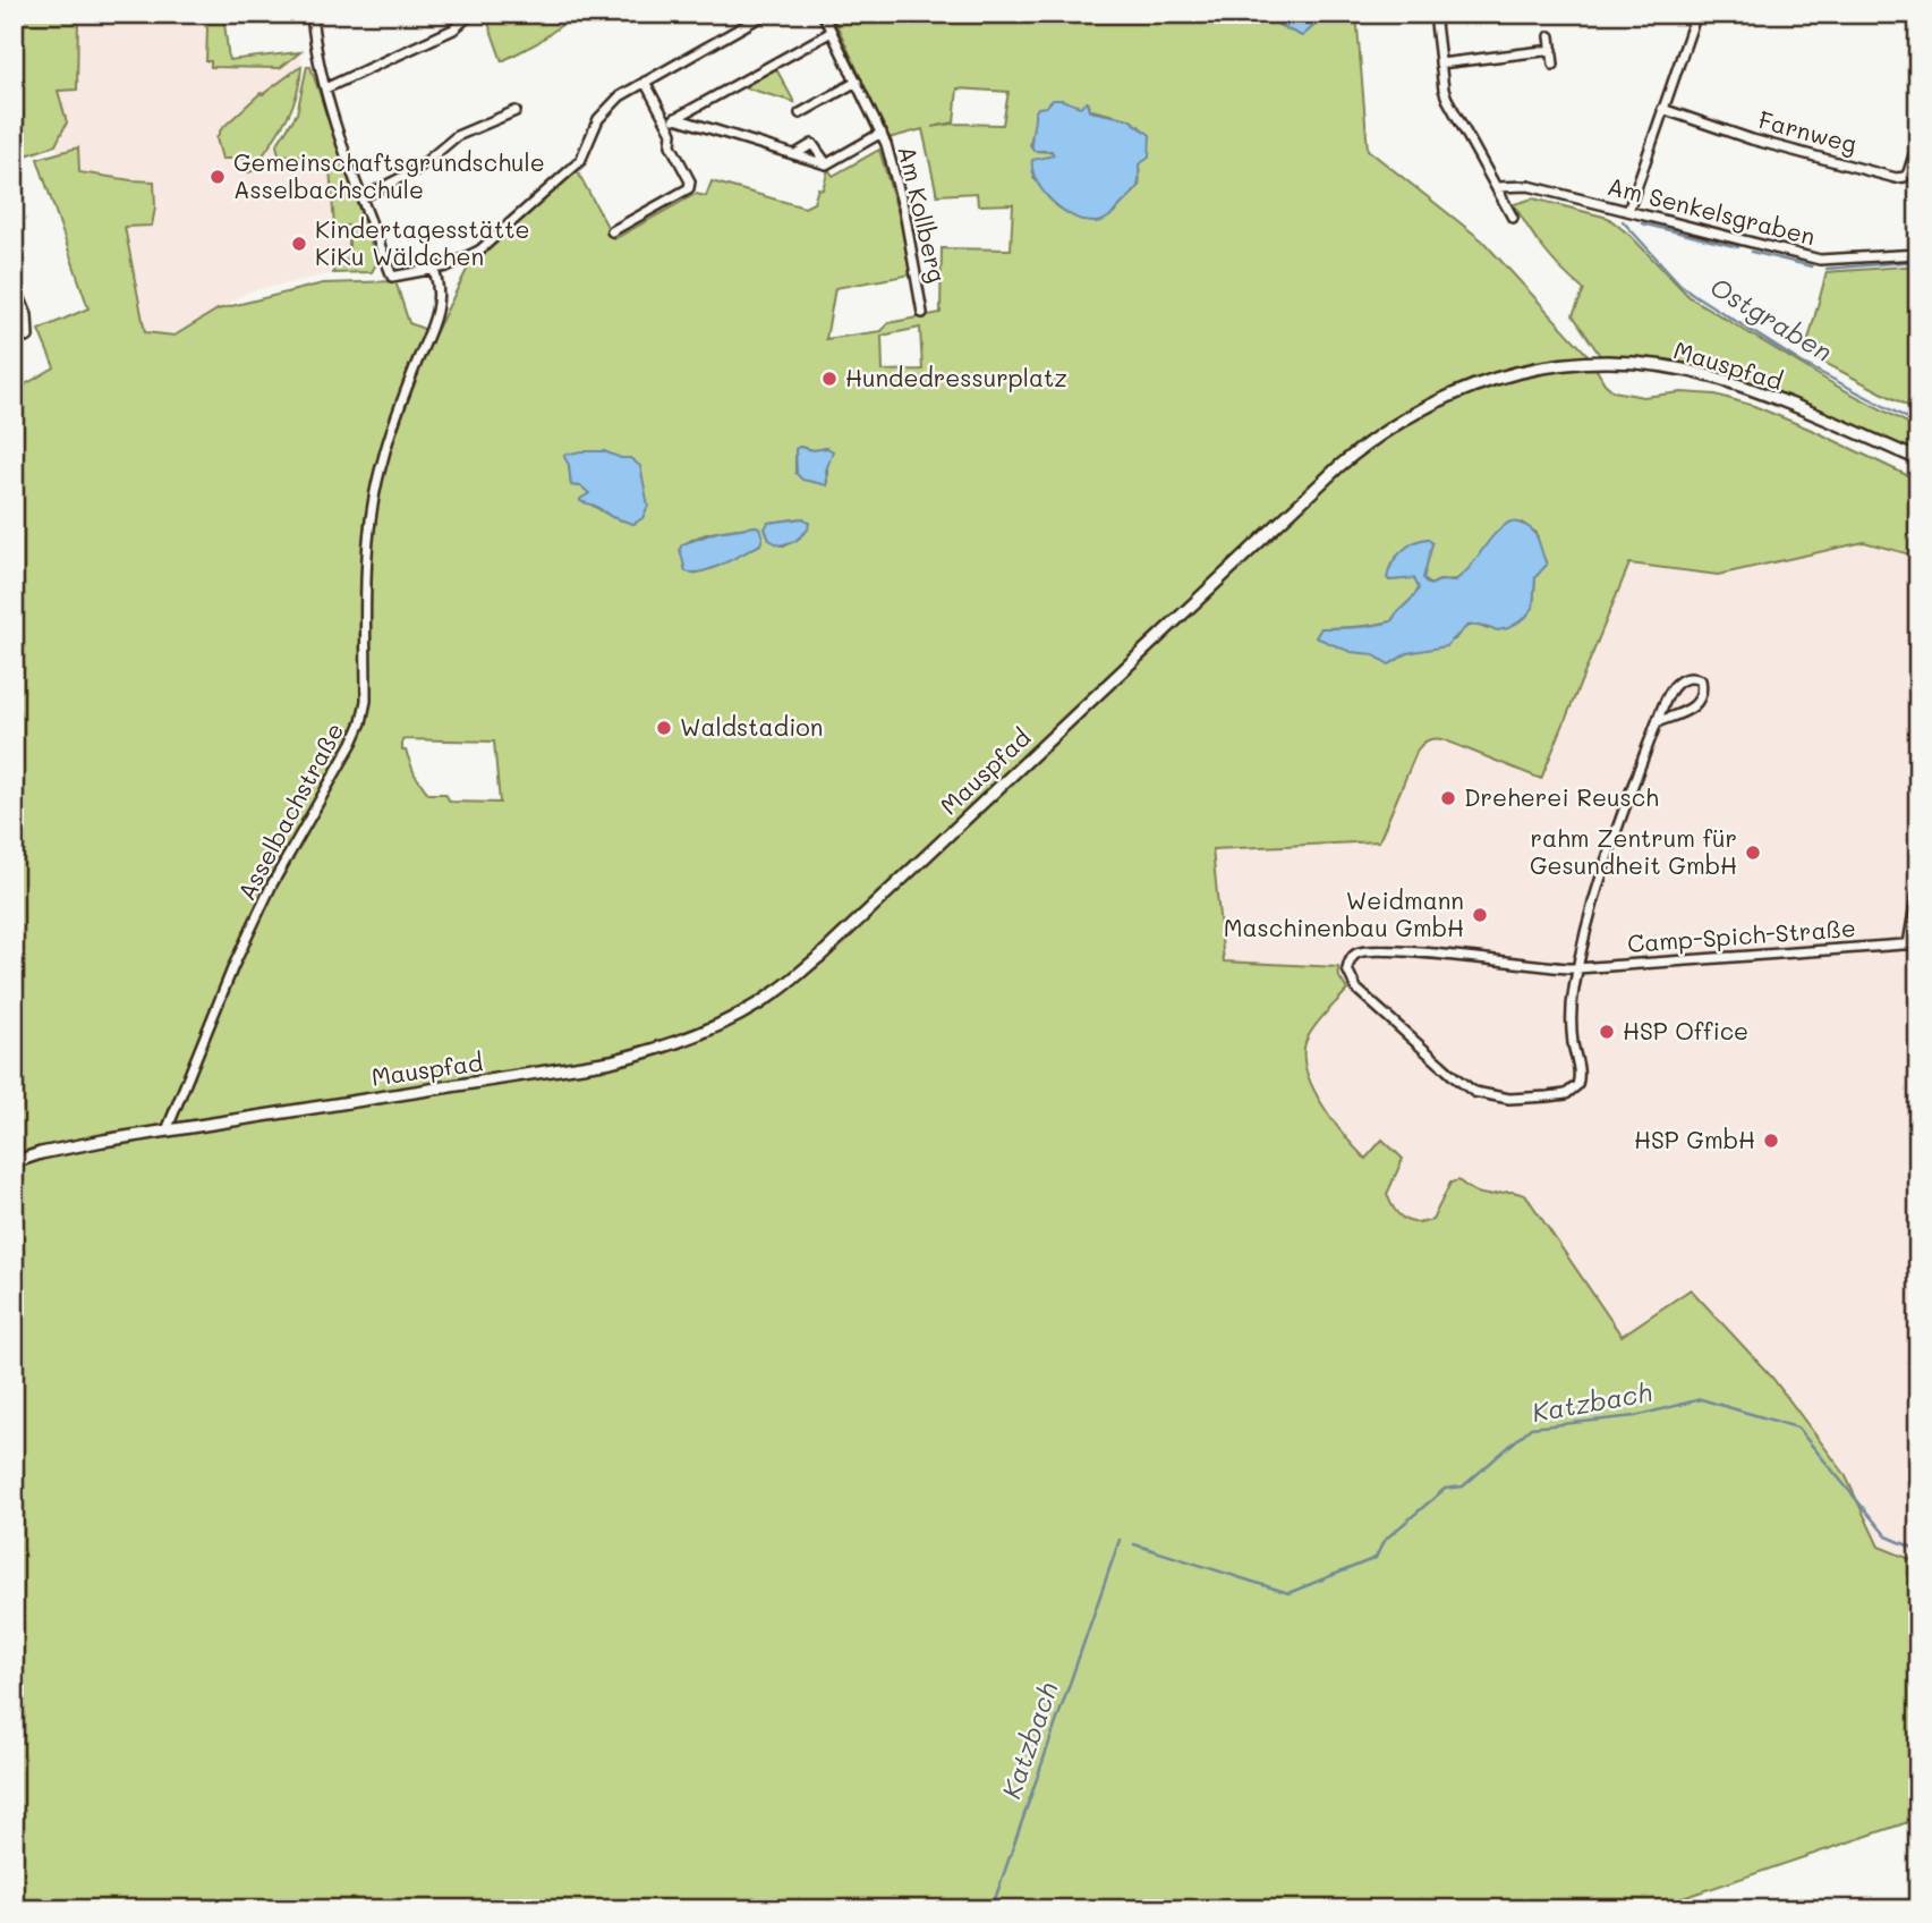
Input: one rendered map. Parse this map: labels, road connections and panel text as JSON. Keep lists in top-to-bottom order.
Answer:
{
  "streets": {
    "street": [
      "Farnweg",
      "Am Senkelsgraben",
      "Am Kollberg",
      "Mauspfad",
      "Asselbachstraße",
      "Camp-Spich-Straße"
    ]
  },
  "crossings": [
    ["Mauspfad", "Asselbachstraße"]
  ],
  "water": ["Ostgraben", "Katzbach"],
  "places": [
    "Gemeinschaftsgrundschule Asselbachschule",
    "Kindertagesstätte KiKu Wäldchen",
    "Hundedressurplatz",
    "Waldstadion",
    "Dreherei Reusch",
    "rahm Zentrum für Gesundheit GmbH",
    "Weidmann Maschinenbau GmbH",
    "HSP Office",
    "HSP GmbH"
  ]
}
